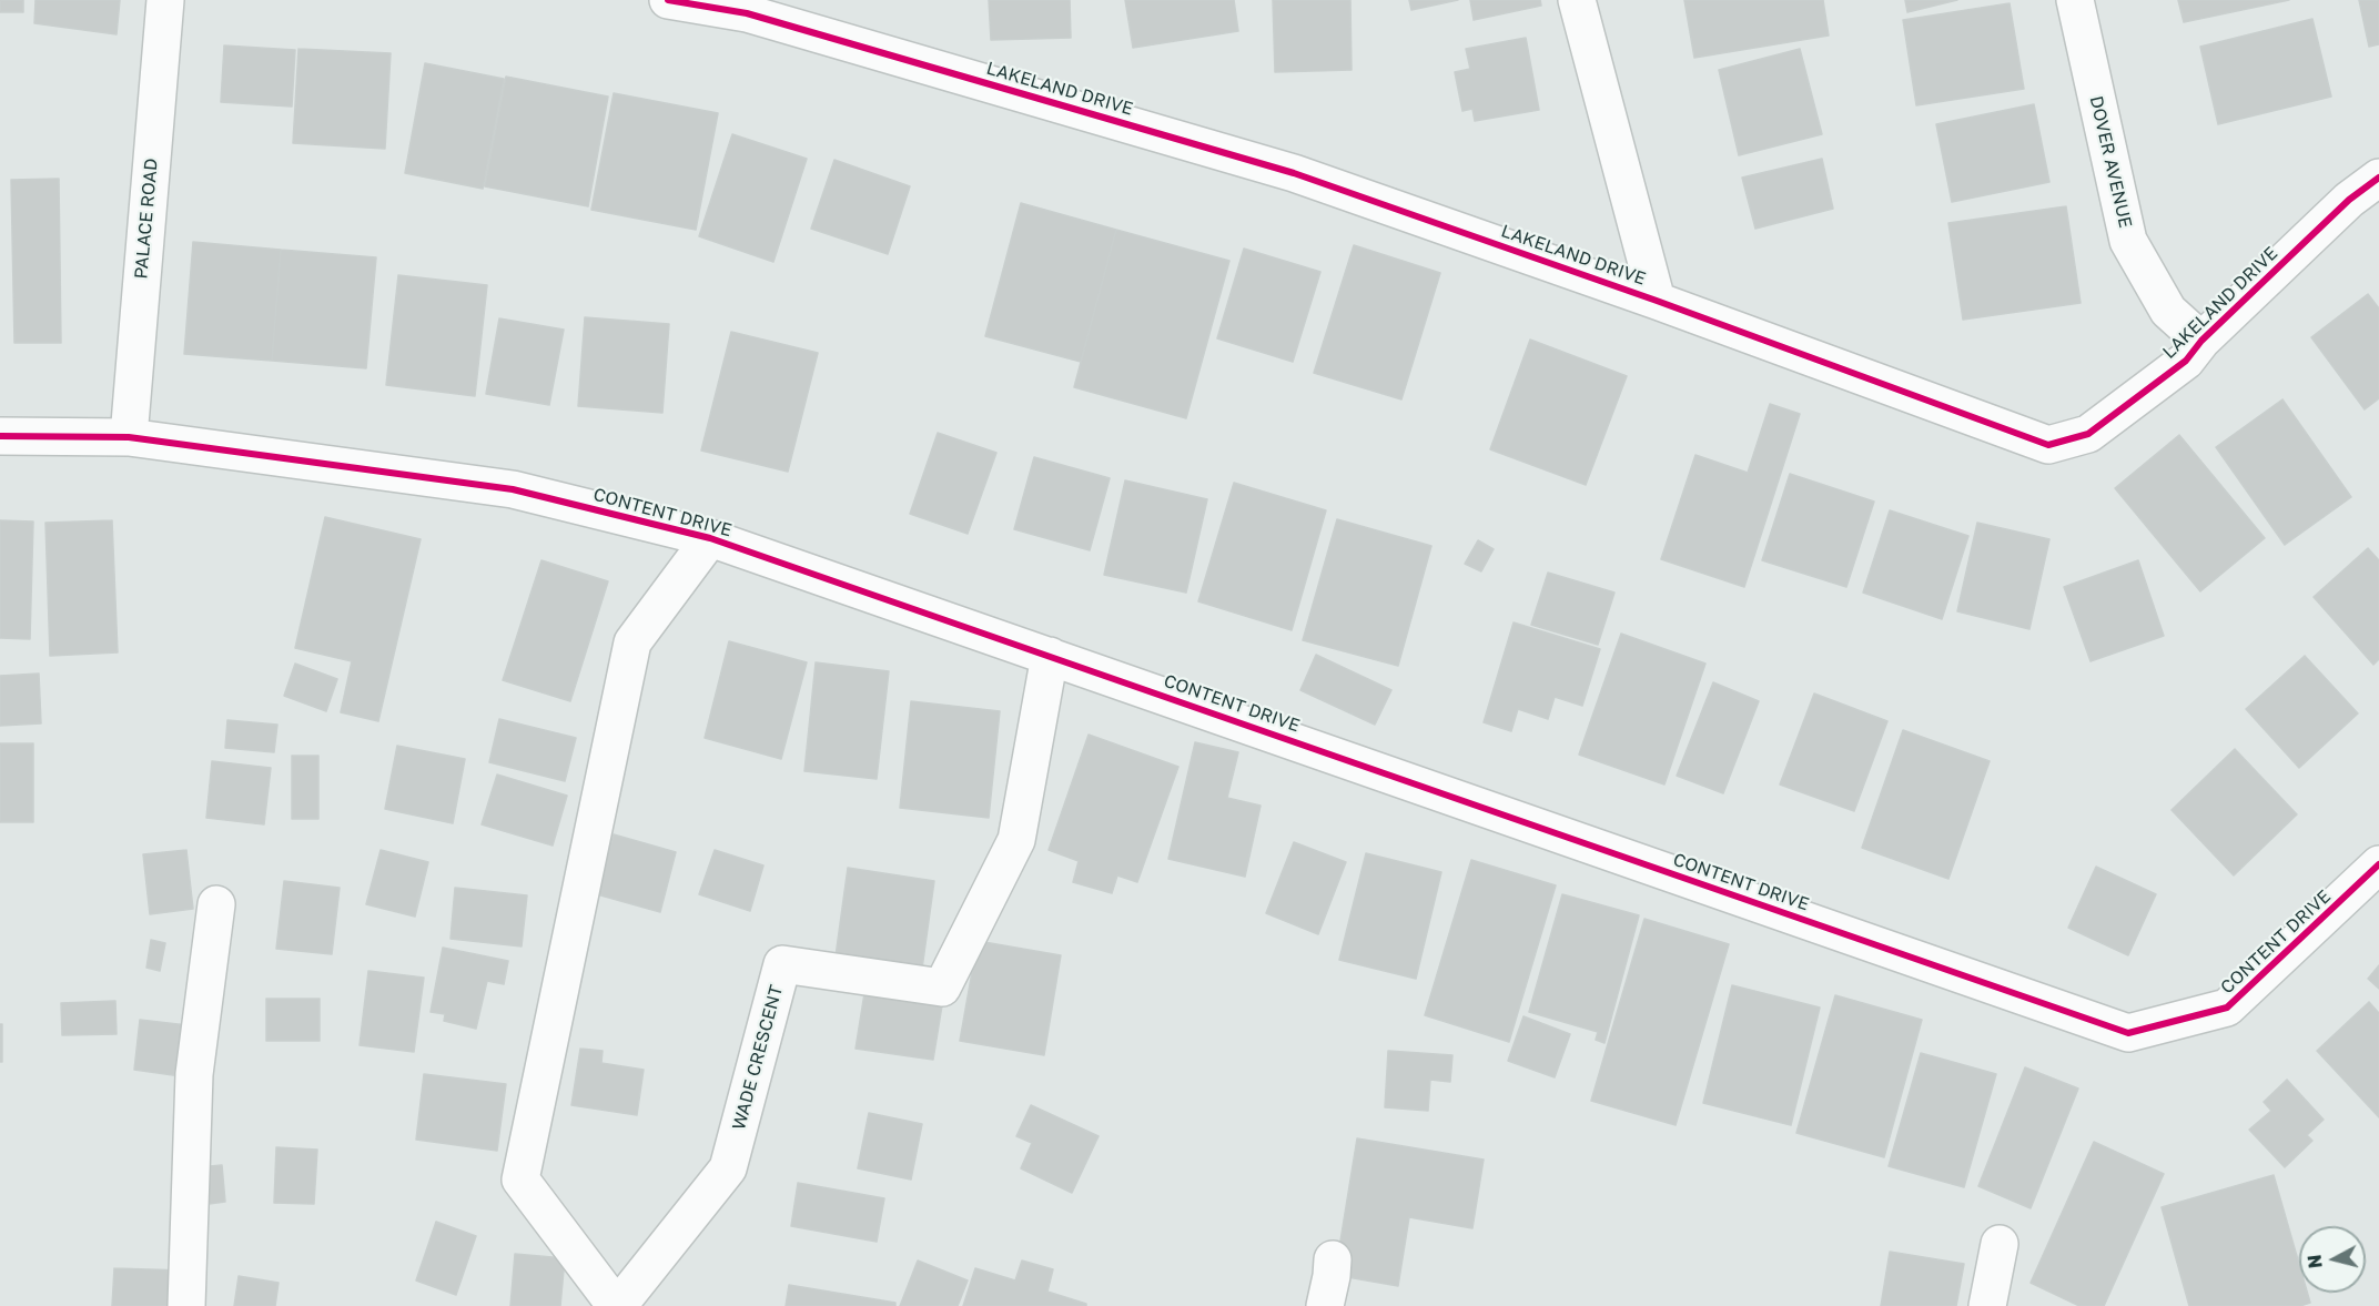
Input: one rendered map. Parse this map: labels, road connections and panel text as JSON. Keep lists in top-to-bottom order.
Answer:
{
  "streets": {
    "street": [
      "LAKELAND DRIVE",
      "DOVER AVENUE",
      "PALACE ROAD",
      "CONTENT DRIVE",
      "WADE CRESCENT"
    ]
  },
  "crossings": [
    ["LAKELAND DRIVE", "DOVER AVENUE"],
    ["PALACE ROAD", "CONTENT DRIVE"],
    ["CONTENT DRIVE", "WADE CRESCENT"]
  ],
  "north": "left"
}
